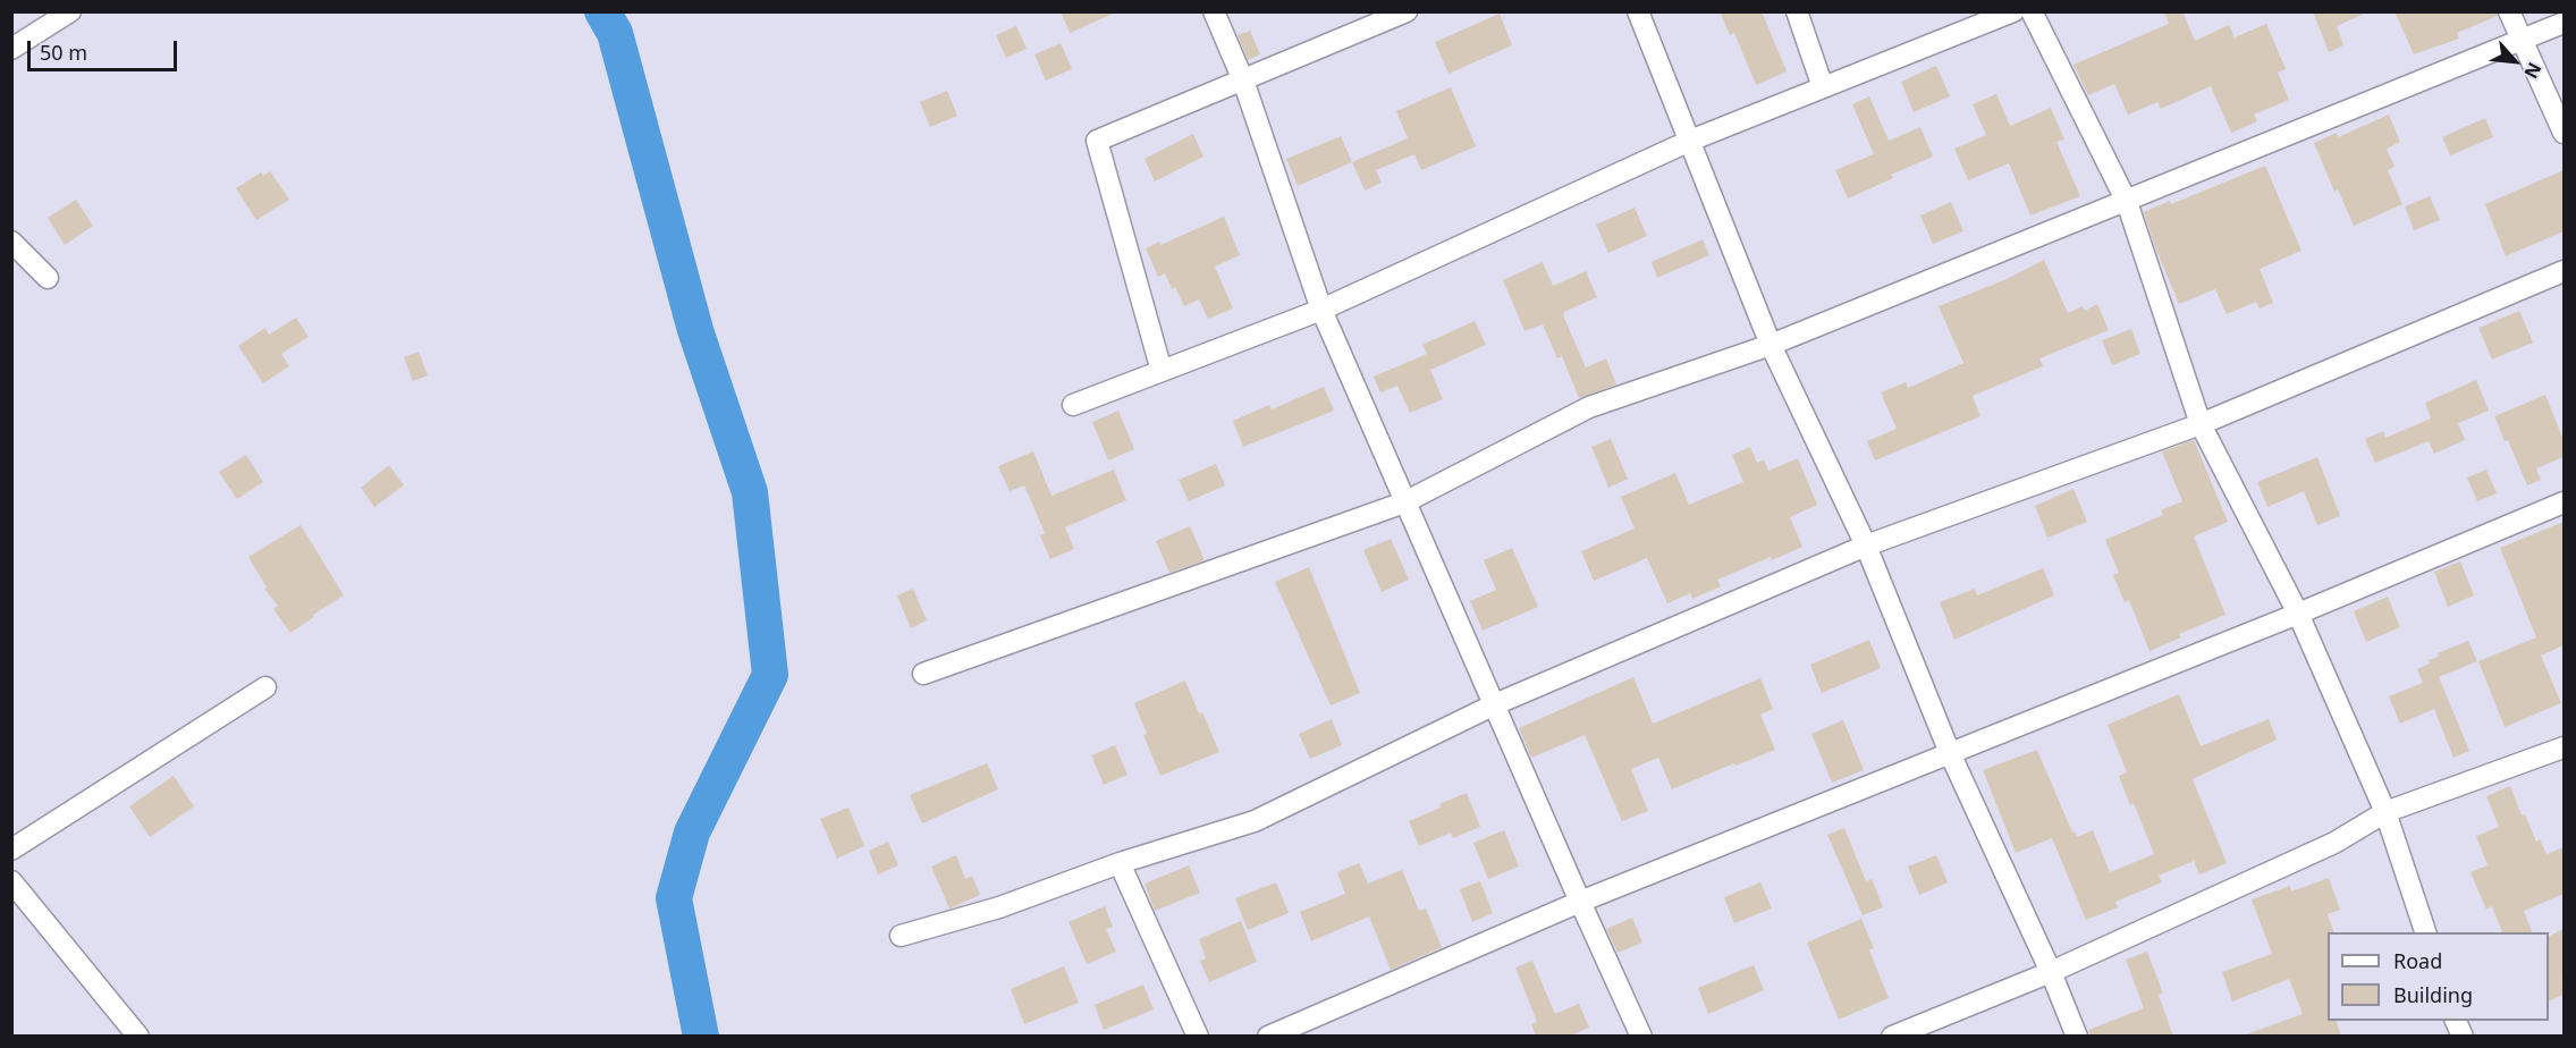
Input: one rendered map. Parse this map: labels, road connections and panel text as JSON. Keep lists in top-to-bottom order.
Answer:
{
  "legend": ["Road", "Building"],
  "scale_bar": "50 m",
  "north": "bottom right"
}
